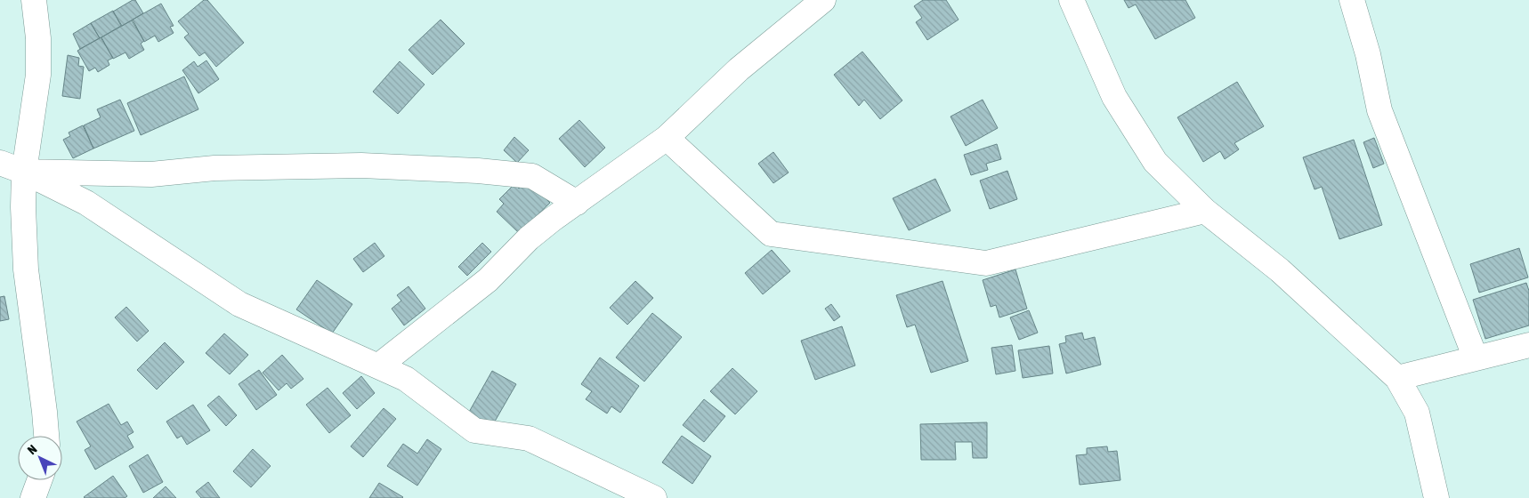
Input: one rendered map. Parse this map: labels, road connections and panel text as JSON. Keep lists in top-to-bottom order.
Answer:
{
  "north": "top left"
}
